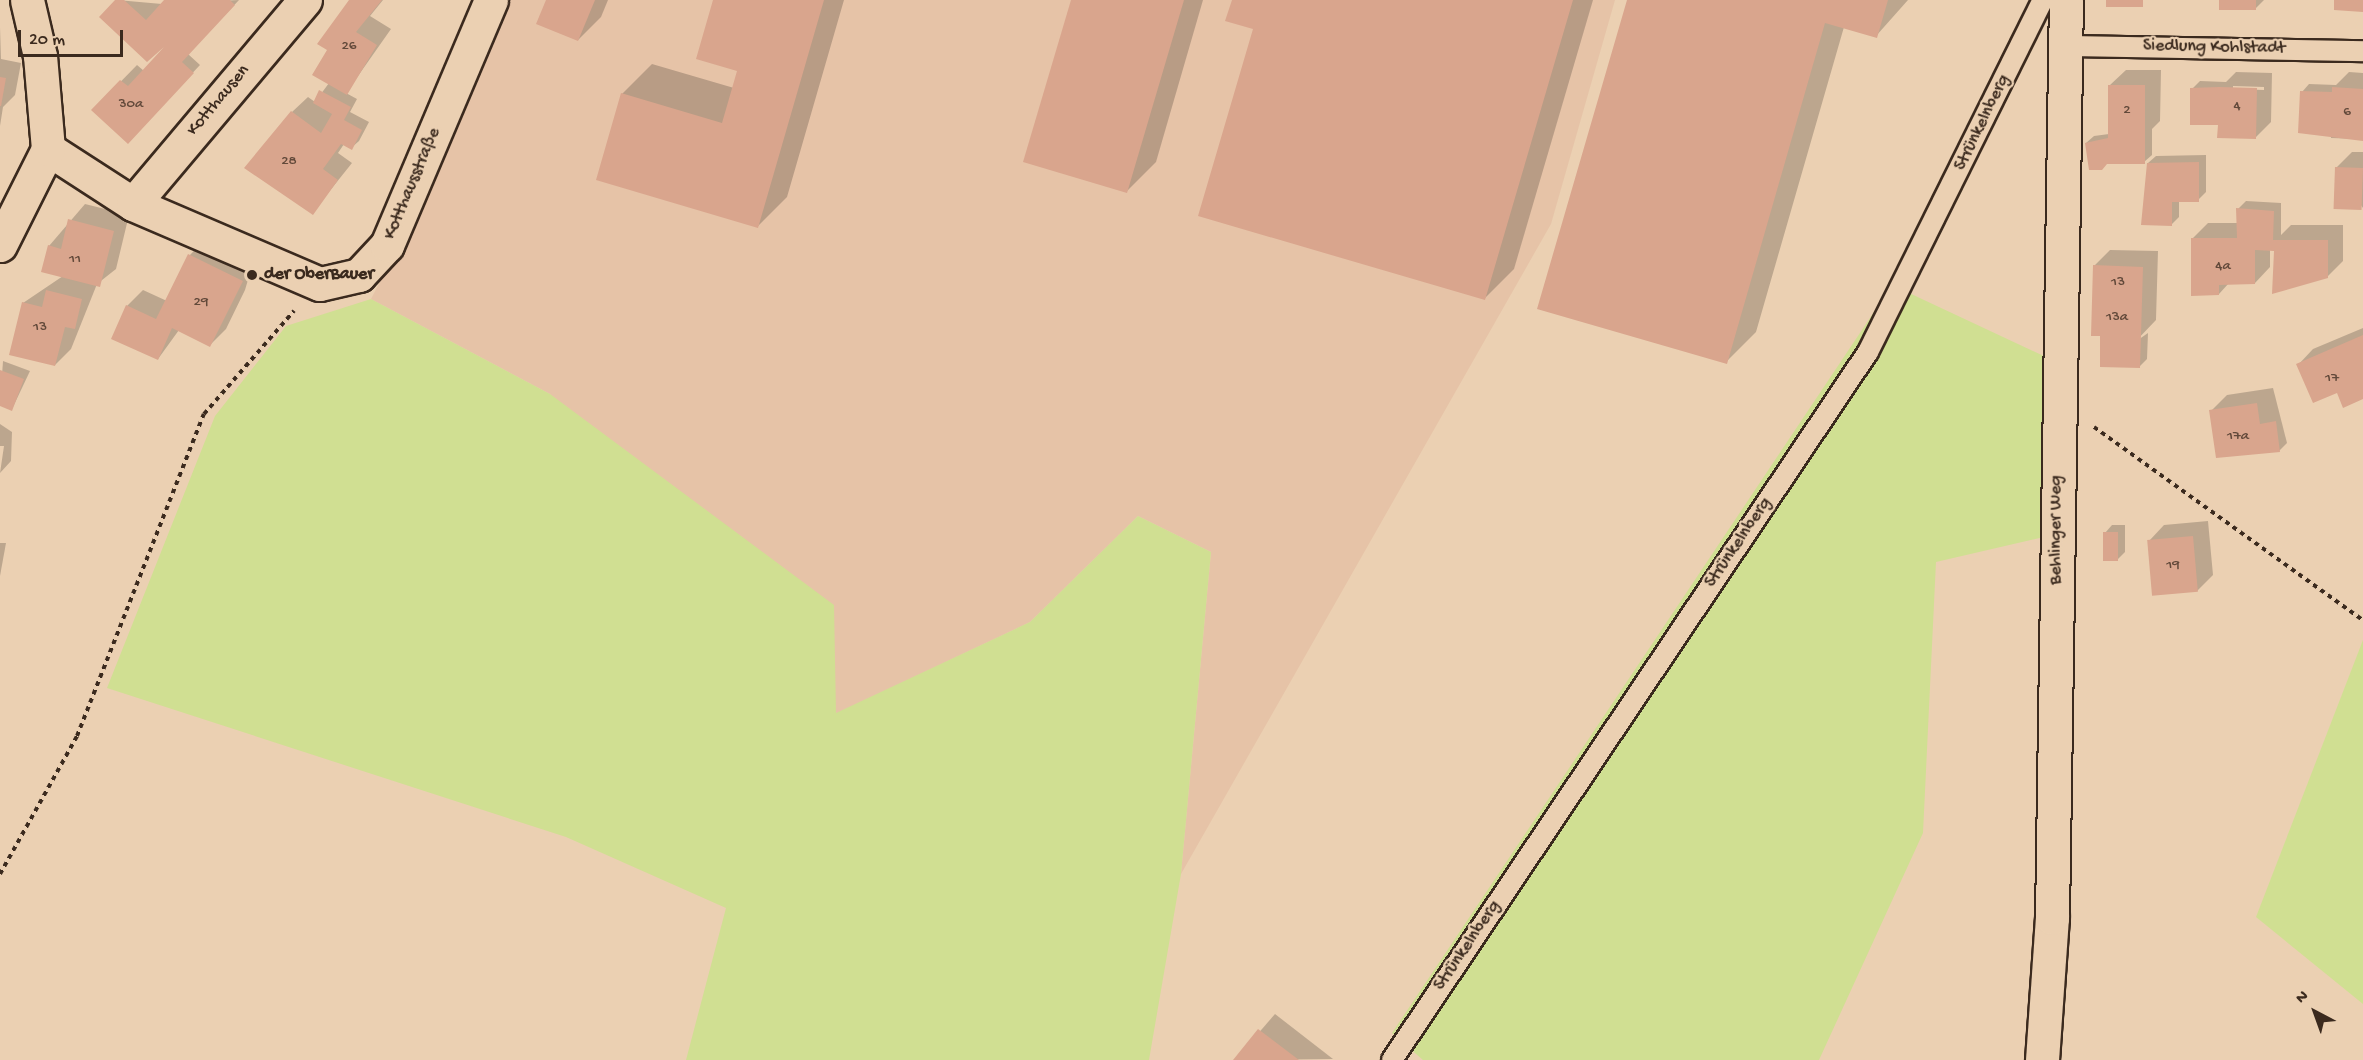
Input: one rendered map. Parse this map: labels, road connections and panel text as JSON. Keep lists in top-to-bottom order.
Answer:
{
  "streets": {
    "street": ["Kotthausen", "Kotthausstraße", "Behlinger Weg"],
    "lane": ["Siedlung Kohlstadt", "Strünkelnberg"]
  },
  "crossings": [
    ["Siedlung Kohlstadt", "Behlinger Weg"]
  ],
  "places": ["der OberBauer"],
  "house_numbers": [
    "26",
    "30a",
    "4",
    "2",
    "6",
    "28",
    "11",
    "4a",
    "13",
    "29",
    "13a",
    "13",
    "17",
    "17a",
    "19"
  ],
  "scale_bar": "20 m",
  "north": "top left"
}
